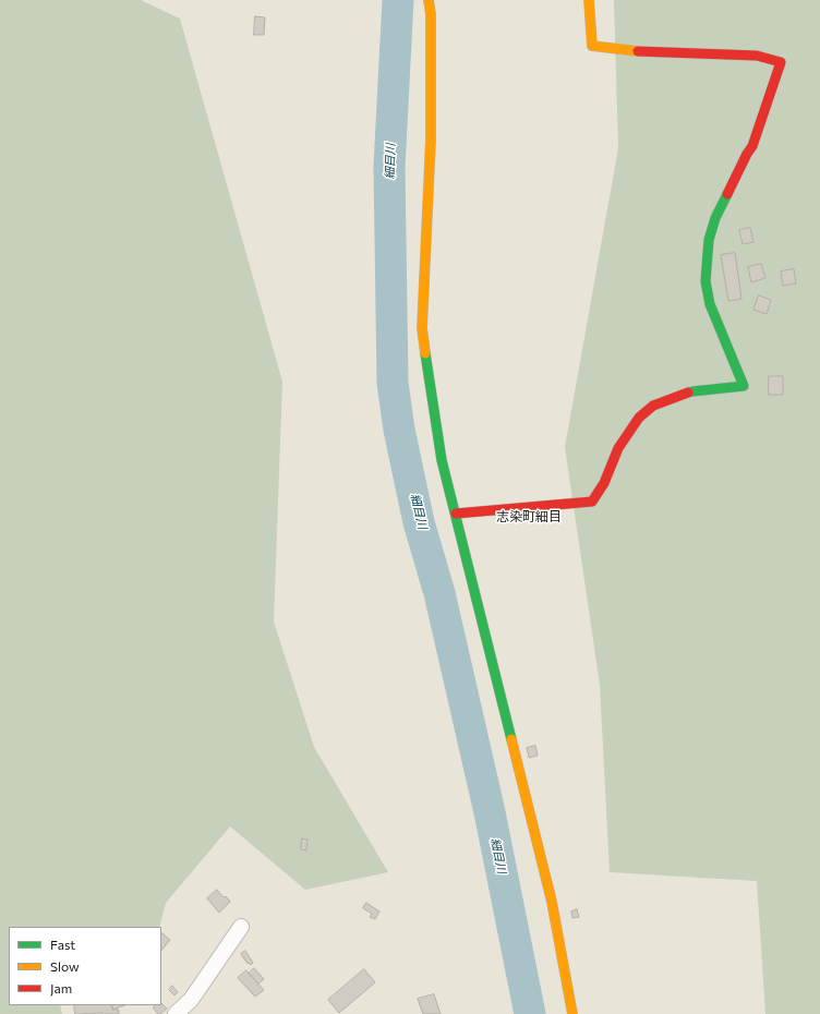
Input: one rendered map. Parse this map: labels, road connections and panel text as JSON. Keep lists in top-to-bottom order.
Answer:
{
  "districts": ["志染町細目"],
  "water": ["細目川"],
  "legend": ["Fast", "Slow", "Jam"]
}
